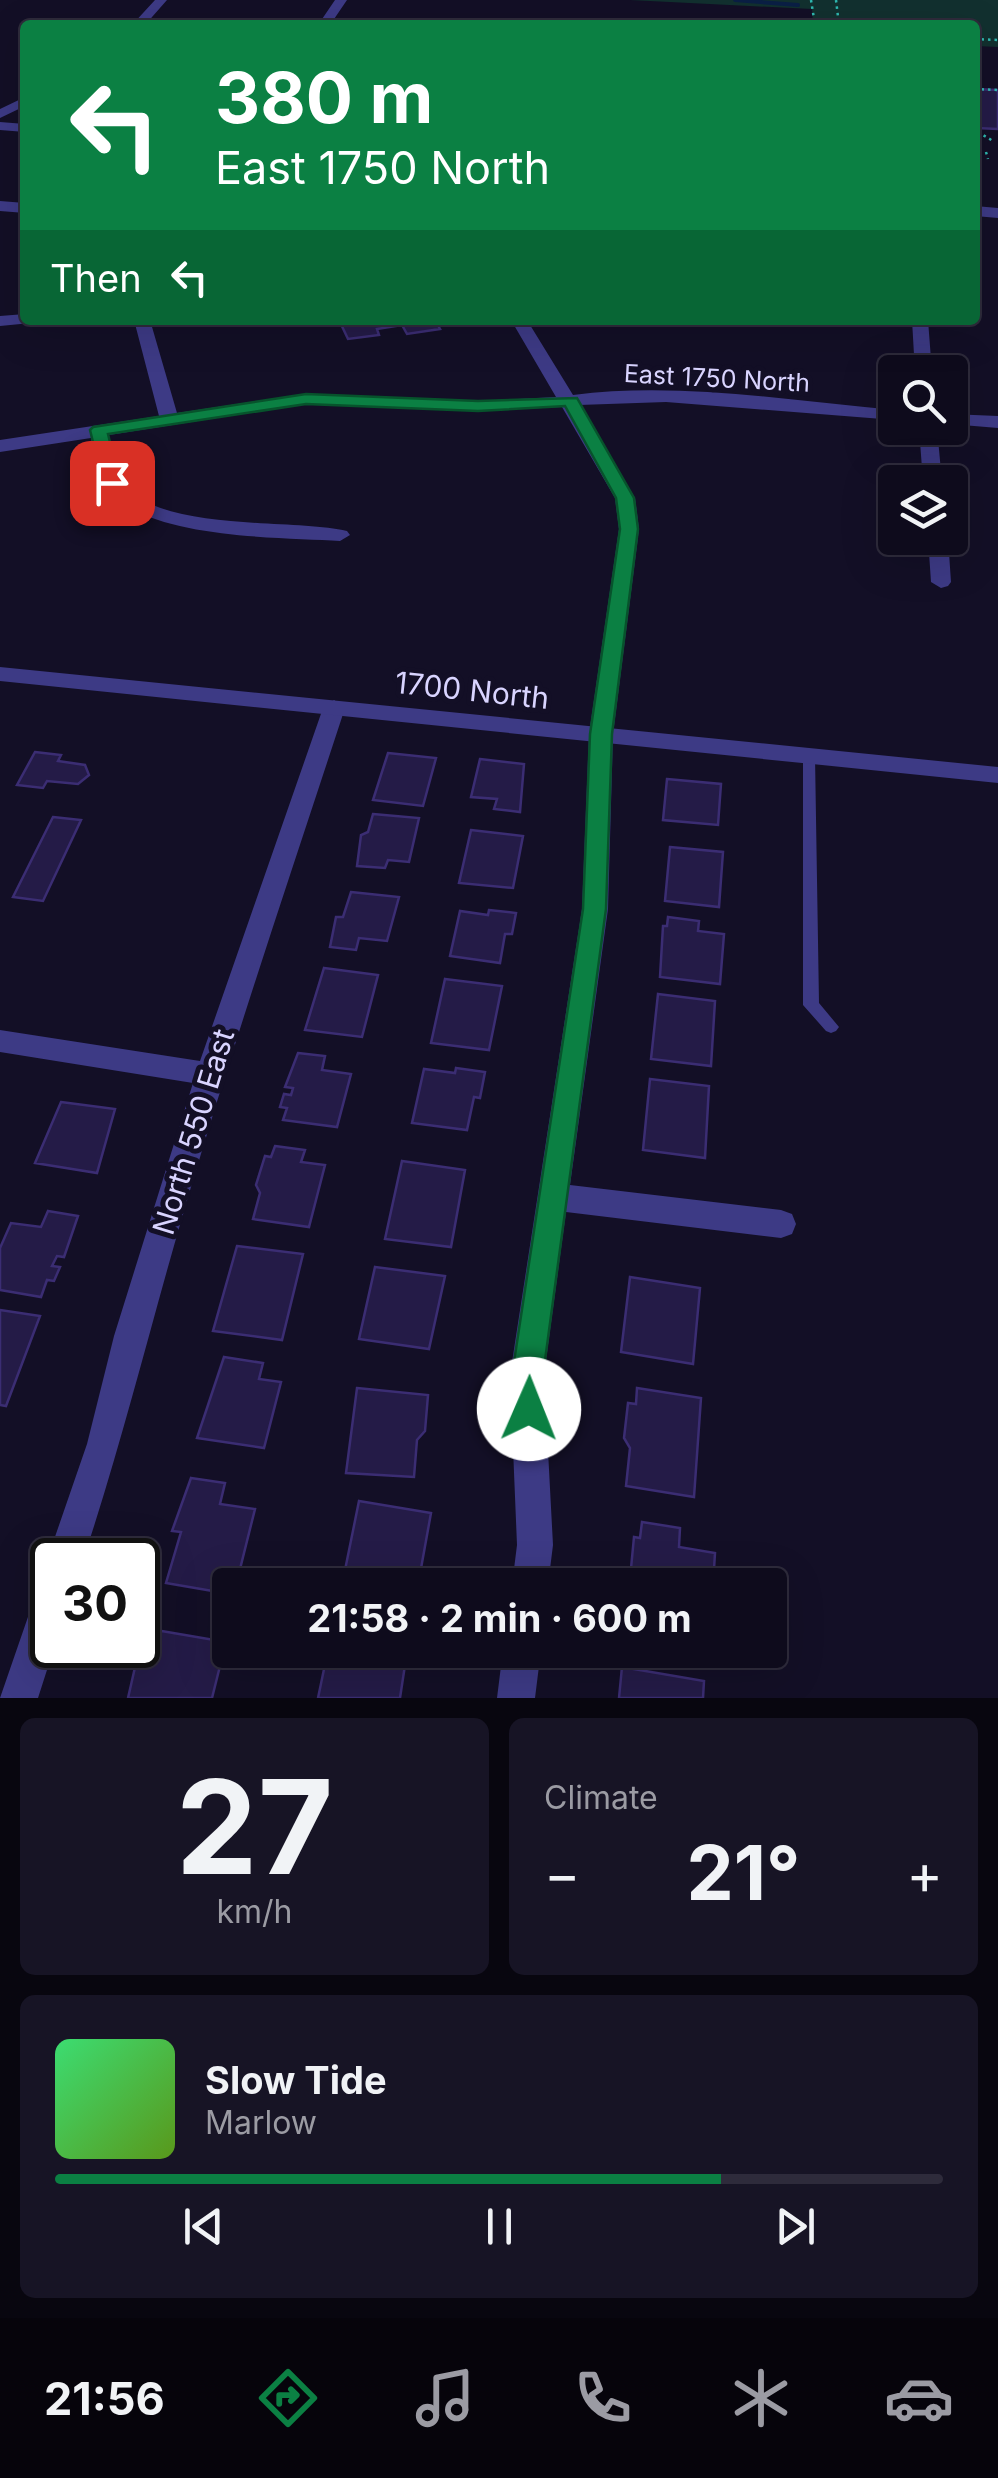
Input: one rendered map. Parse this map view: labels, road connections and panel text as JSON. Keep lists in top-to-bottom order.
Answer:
{
  "streets": {
    "street": ["East 1750 North", "1700 North", "North 550 East"]
  },
  "crossings": [
    ["1700 North", "North 550 East"]
  ],
  "page": {
    "turn": ["380 m", "East 1750 North"],
    "then": "Then",
    "limit": "30",
    "trip": "21:58 · 2 min · 600 m",
    "tile": [
      ["27", "km/h"],
      "Climate"
    ],
    "heat": ["−", "21°", "+"],
    "song": ["Slow Tide", "Marlow"],
    "tabs": "21:56"
  }
}
